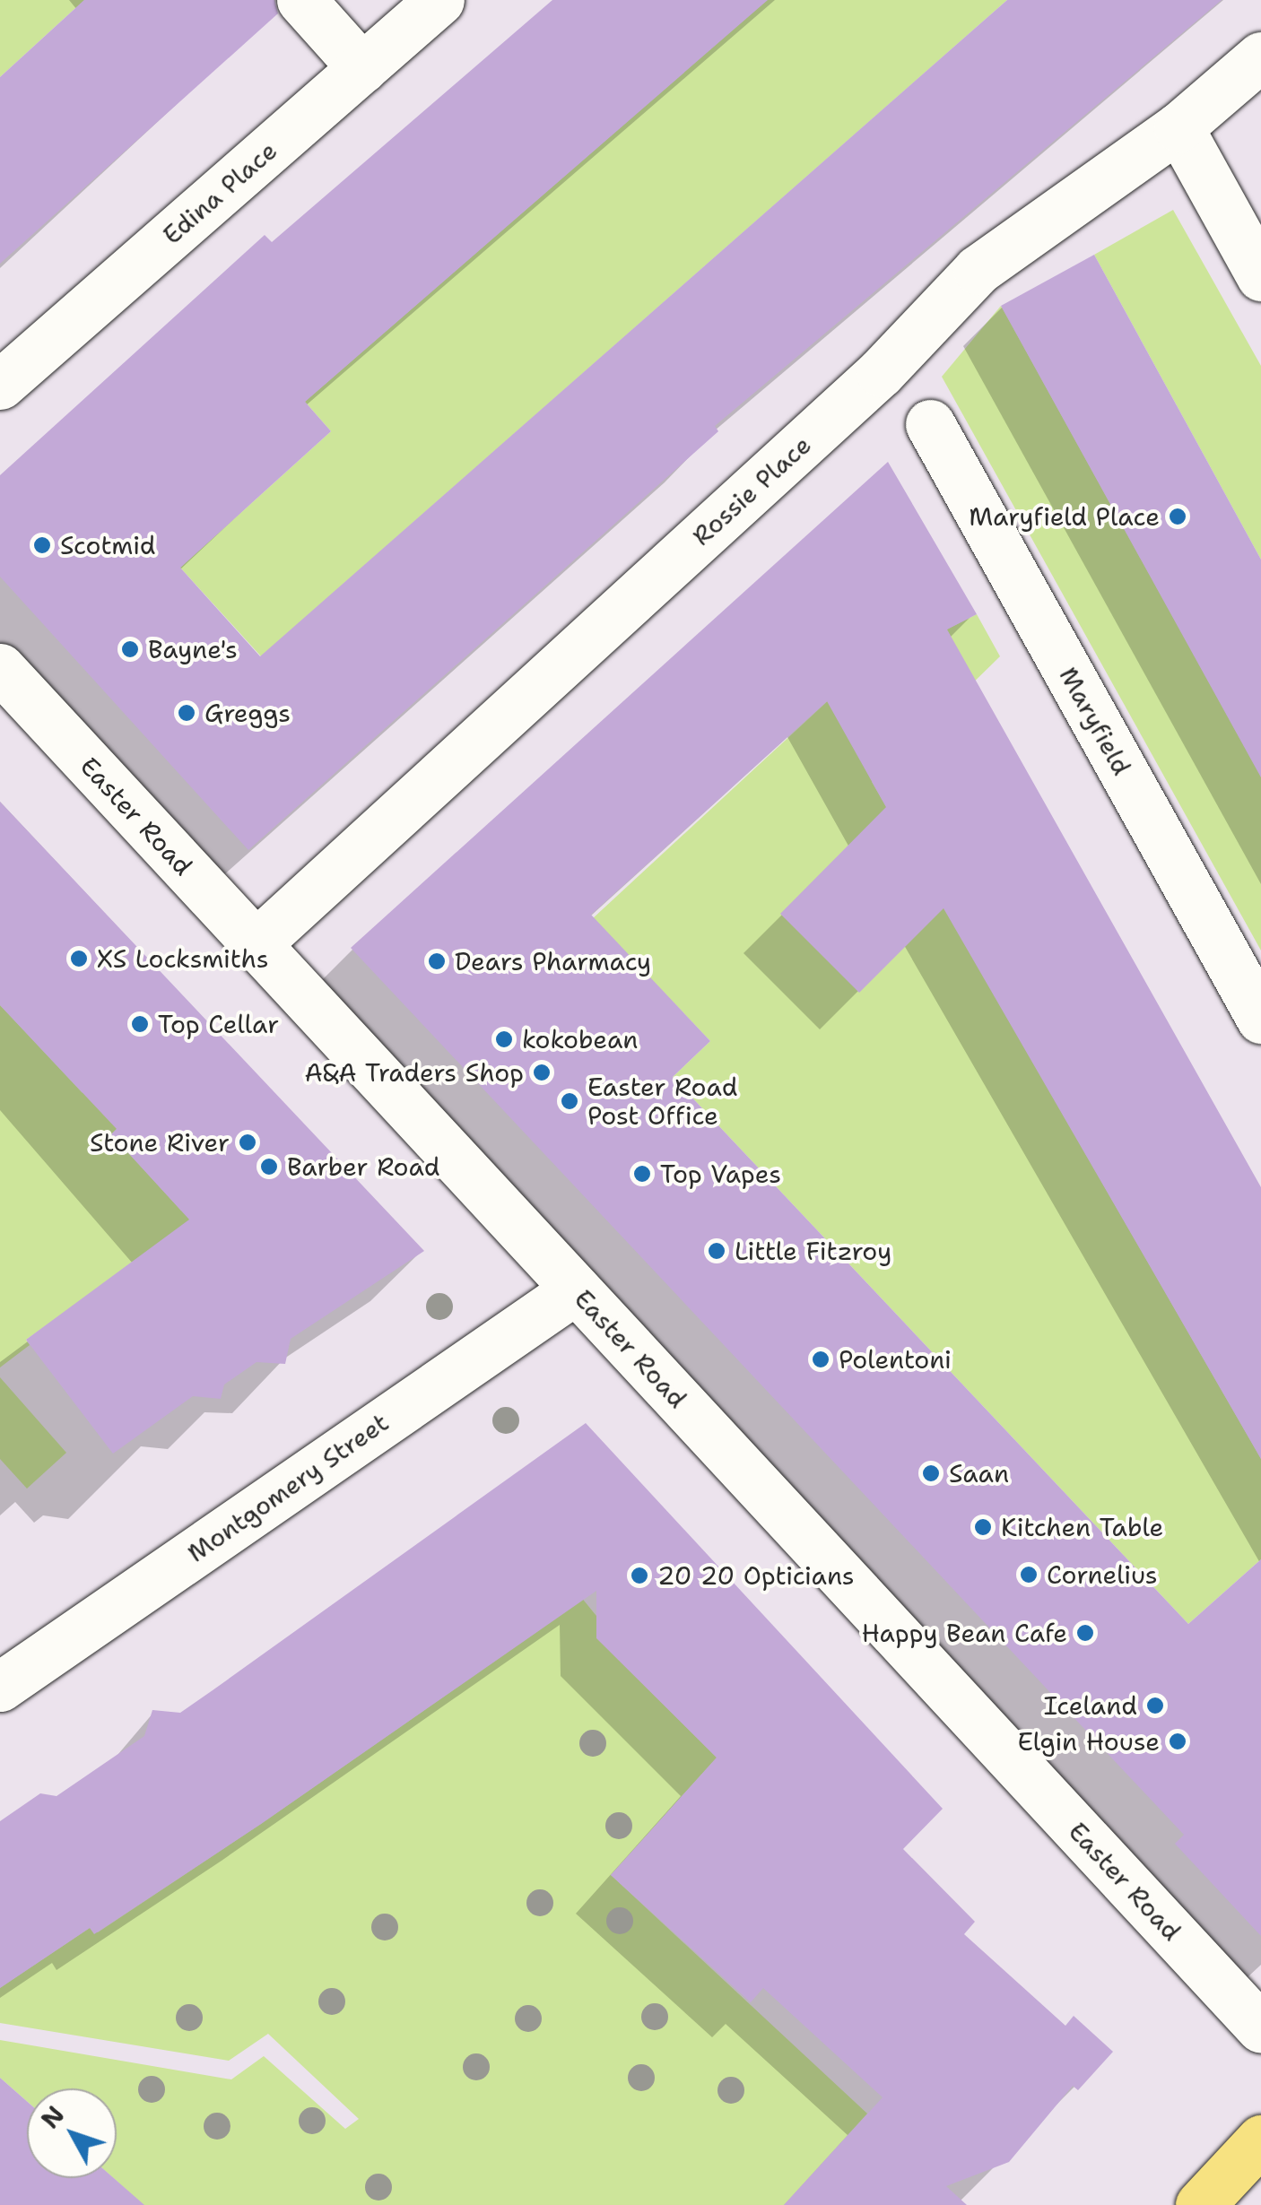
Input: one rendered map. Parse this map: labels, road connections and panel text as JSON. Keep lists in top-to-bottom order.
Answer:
{
  "streets": {
    "street": [
      "Edina Place",
      "Rossie Place",
      "Maryfield",
      "Easter Road",
      "Montgomery Street"
    ]
  },
  "crossings": [
    ["Rossie Place", "Easter Road"],
    ["Easter Road", "Montgomery Street"]
  ],
  "places": [
    "Maryfield Place",
    "Scotmid",
    "Bayne's",
    "Greggs",
    "XS Locksmiths",
    "Dears Pharmacy",
    "Top Cellar",
    "kokobean",
    "A&A Traders Shop",
    "Easter Road Post Office",
    "Stone River",
    "Barber Road",
    "Top Vapes",
    "Little Fitzroy",
    "Polentoni",
    "Saan",
    "Kitchen Table",
    "Cornelius",
    "20 20 Opticians",
    "Happy Bean Cafe",
    "Iceland",
    "Elgin House"
  ],
  "north": "top left"
}
